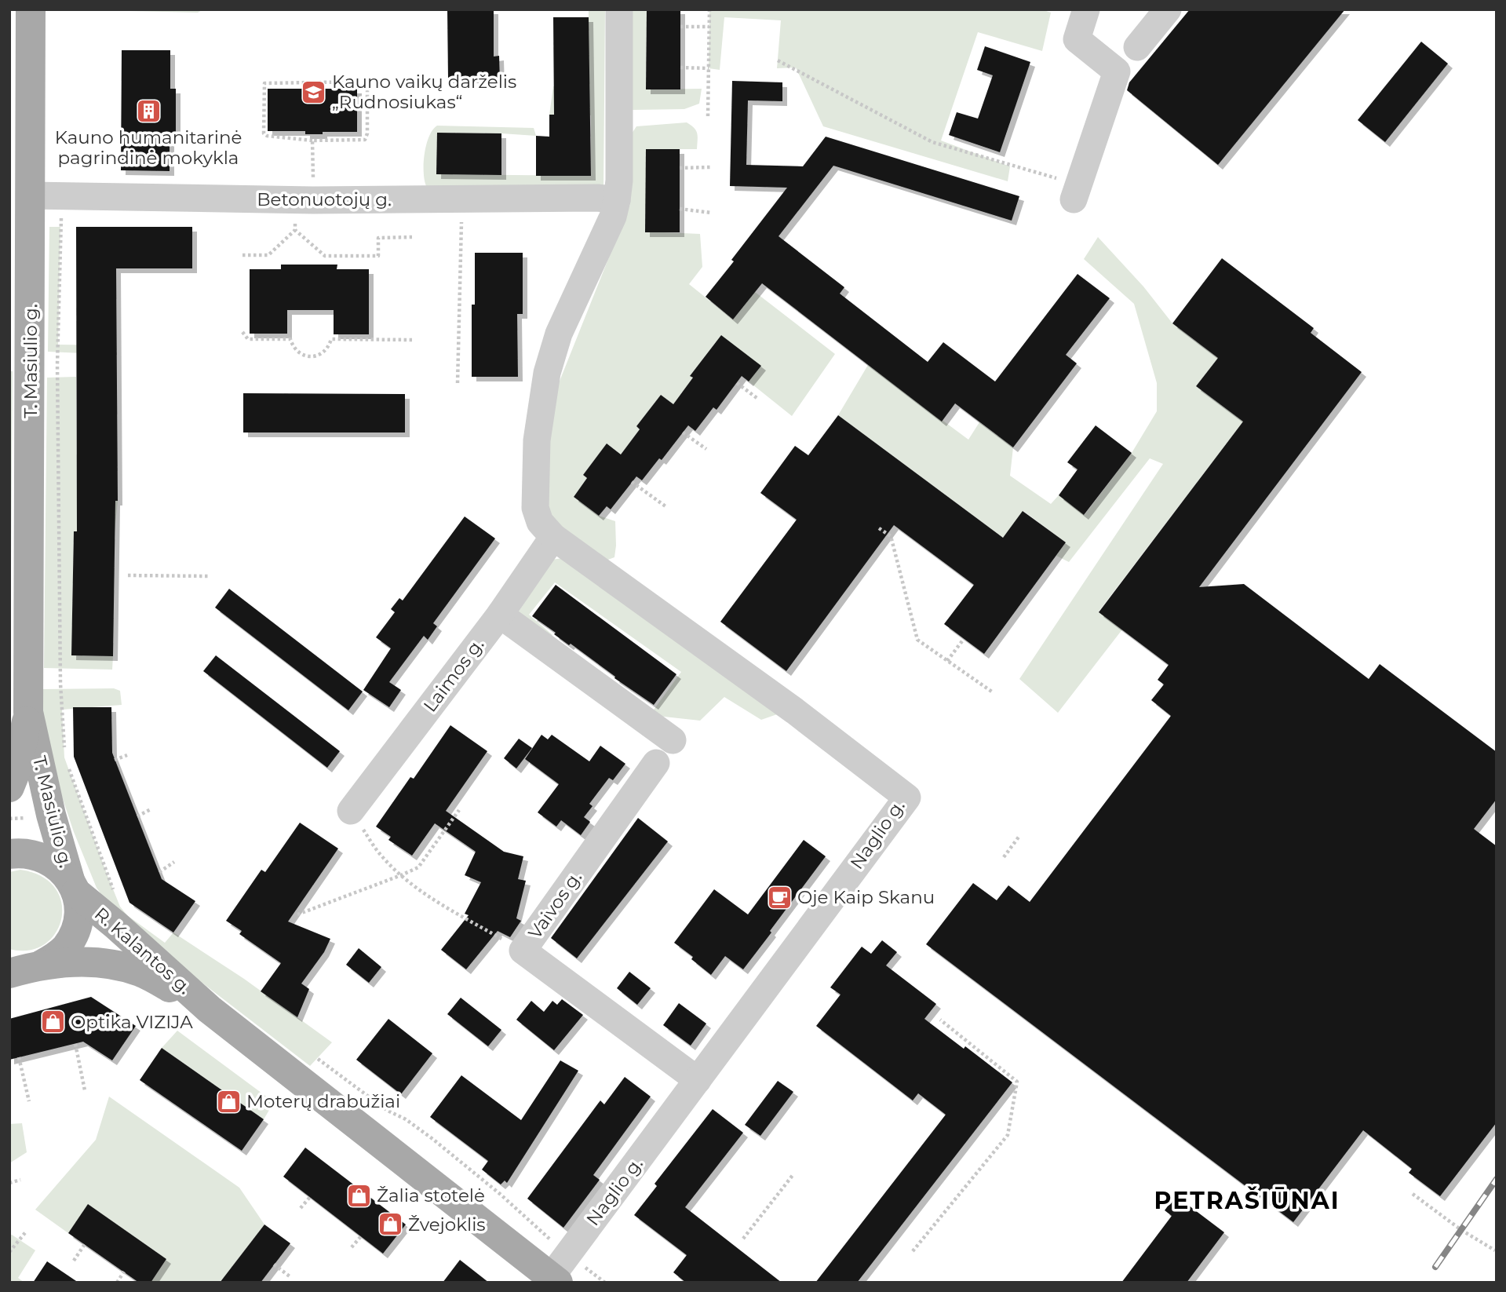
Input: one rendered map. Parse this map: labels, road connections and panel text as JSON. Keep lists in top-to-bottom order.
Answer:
{
  "streets": {
    "main road": ["T. Masiulio g.", "R. Kalantos g."],
    "street": [
      "Betonuotojų g.",
      "Laimos g.",
      "Naglio g.",
      "Vaivos g."
    ]
  },
  "crossings": [
    ["Betonuotojų g.", "T. Masiulio g."],
    ["T. Masiulio g.", "R. Kalantos g."],
    ["Laimos g.", "Naglio g."],
    ["Naglio g.", "Vaivos g."],
    ["Naglio g.", "R. Kalantos g."]
  ],
  "districts": ["PETRAŠIŪNAI"],
  "places": {
    "school or university": ["Kauno vaikų darželis „Rudnosiukas“"],
    "building": ["Kauno humanitarinė pagrindinė mokykla"],
    "cafe": ["Oje Kaip Skanu"],
    "shop": [
      "Optika VIZIJA",
      "Moterų drabužiai",
      "Žalia stotelė",
      "Žvejoklis"
    ]
  }
}
